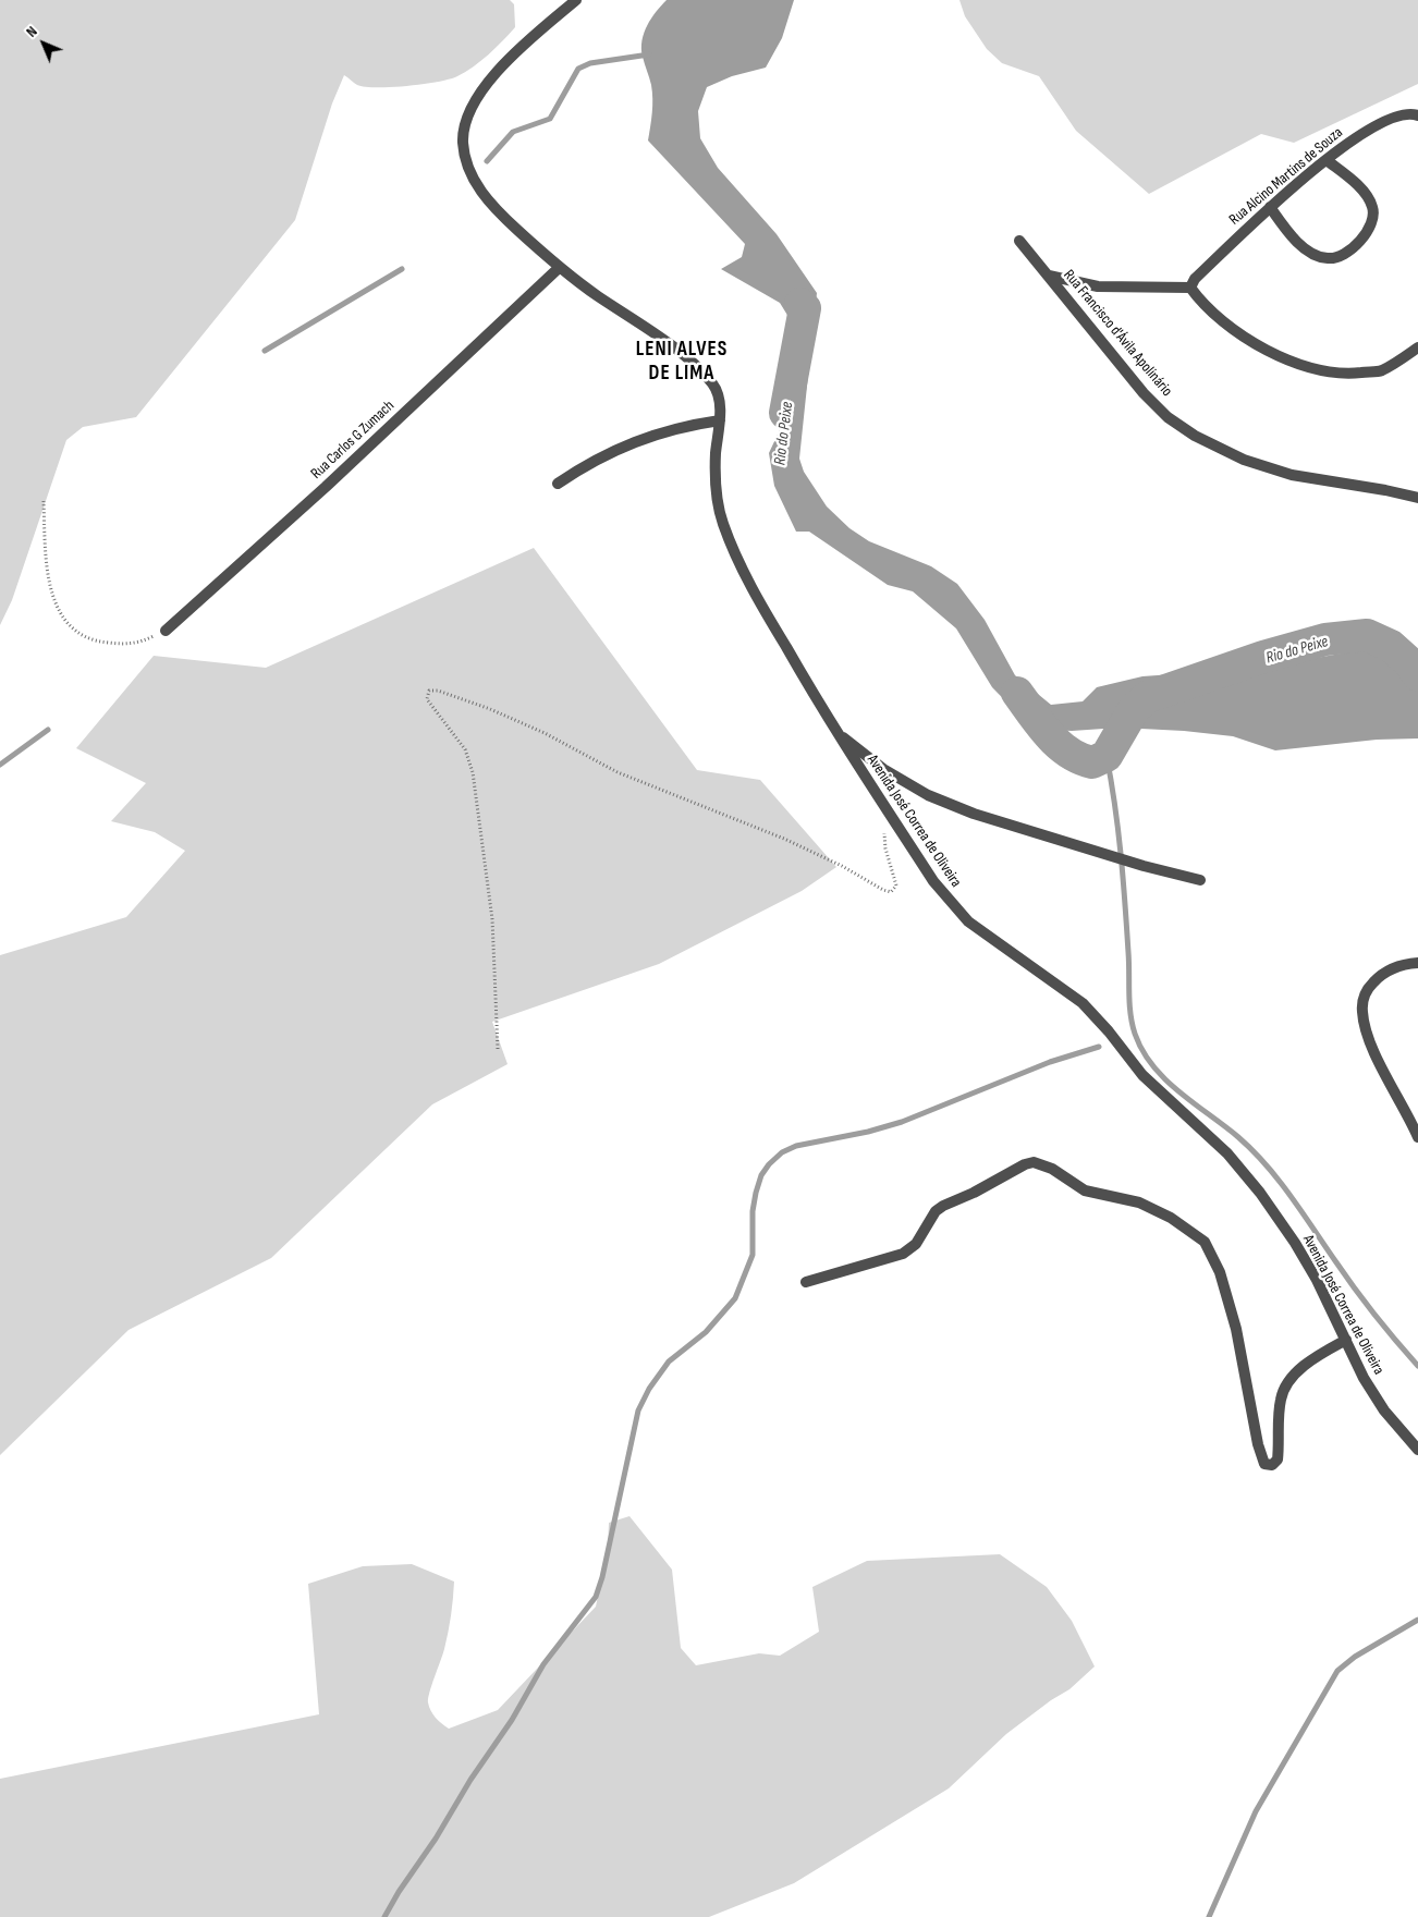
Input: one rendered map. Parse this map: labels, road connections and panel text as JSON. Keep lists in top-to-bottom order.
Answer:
{
  "streets": {
    "street": [
      "Rua Alcino Martins de Souza",
      "Rua Francisco d'Ávila Apolinário",
      "Rua Carlos G Zumach",
      "Avenida José Correa de Oliveira"
    ]
  },
  "crossings": [
    ["Rua Carlos G Zumach", "Avenida José Correa de Oliveira"]
  ],
  "districts": ["LENI ALVES DE LIMA"],
  "water": ["Rio do Peixe"],
  "north": "top left"
}
